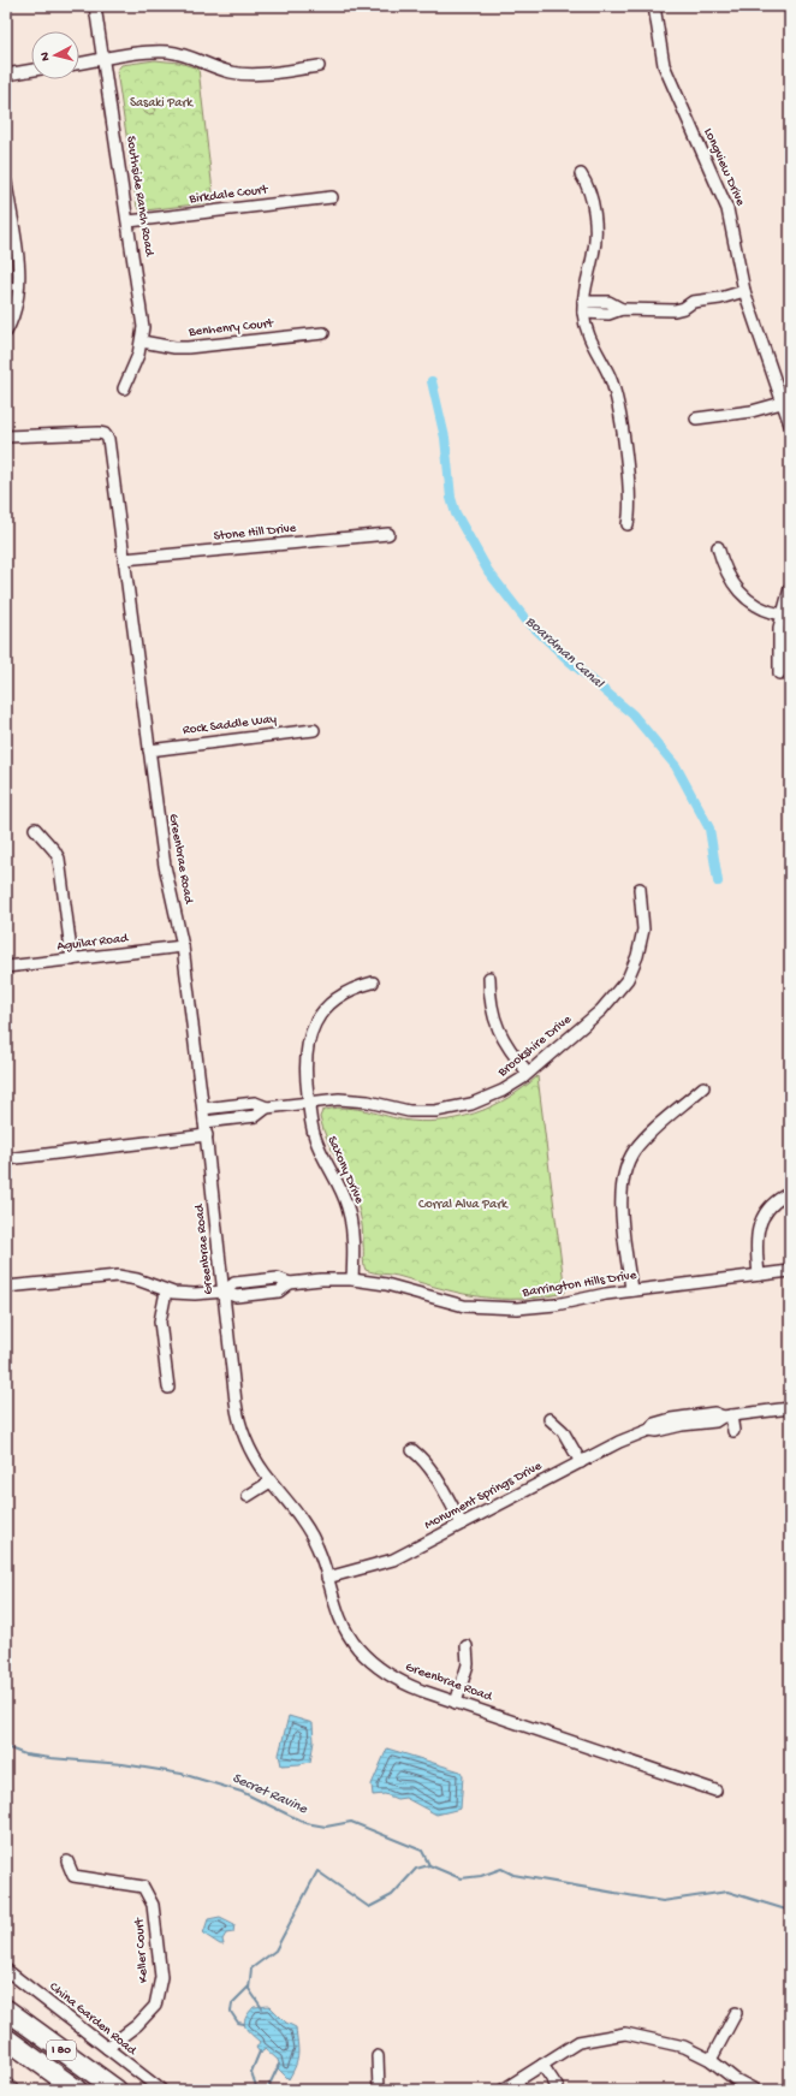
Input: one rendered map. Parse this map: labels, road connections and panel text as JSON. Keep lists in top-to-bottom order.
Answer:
{
  "streets": {
    "highway": ["I 80"],
    "street": [
      "Longview Drive",
      "Birkdale Court",
      "Southside Ranch Road",
      "Benhenry Court",
      "Stone Hill Drive",
      "Rock Saddle Way",
      "Greenbrae Road",
      "Aguilar Road",
      "Brookshire Drive",
      "Saxony Drive",
      "Barrington Hills Drive",
      "Monument Springs Drive",
      "Keller Court",
      "China Garden Road"
    ]
  },
  "crossings": [
    ["Birkdale Court", "Southside Ranch Road"],
    ["Southside Ranch Road", "Benhenry Court"],
    ["Stone Hill Drive", "Greenbrae Road"],
    ["Rock Saddle Way", "Greenbrae Road"],
    ["Greenbrae Road", "Aguilar Road"],
    ["Greenbrae Road", "Brookshire Drive"],
    ["Greenbrae Road", "Barrington Hills Drive"],
    ["Greenbrae Road", "Monument Springs Drive"],
    ["Brookshire Drive", "Saxony Drive"],
    ["Saxony Drive", "Barrington Hills Drive"],
    ["Keller Court", "China Garden Road"]
  ],
  "water": ["Boardman Canal", "Secret Ravine"],
  "parks": ["Sasaki Park", "Corral Alva Park"],
  "north": "left"
}
